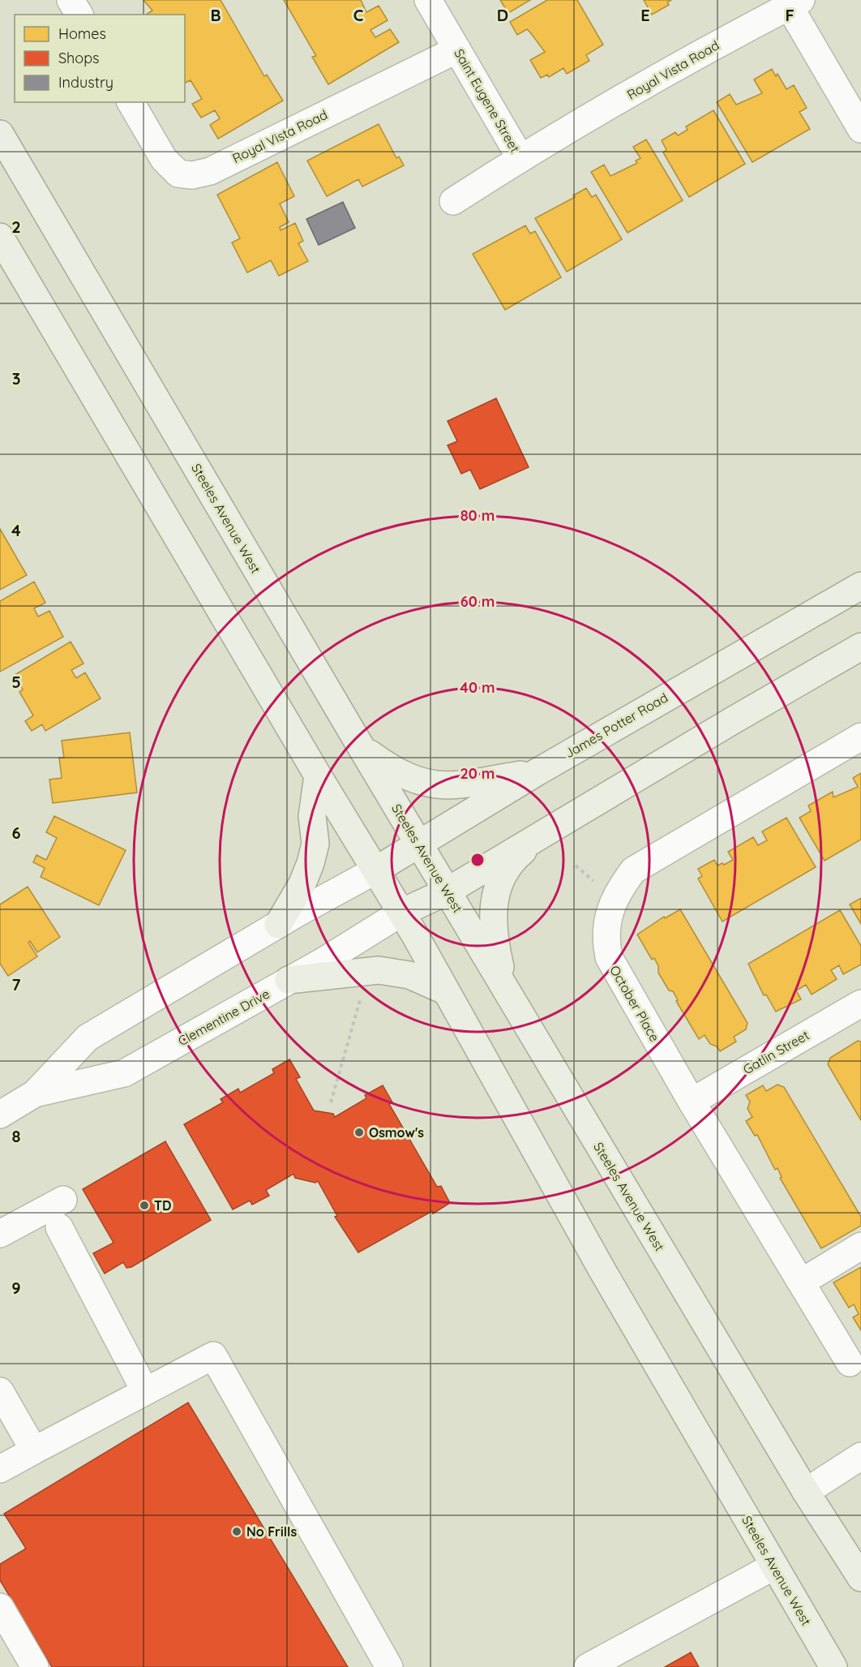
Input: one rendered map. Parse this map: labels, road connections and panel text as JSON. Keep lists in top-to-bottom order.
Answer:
{
  "streets": {
    "main road": ["Steeles Avenue West", "James Potter Road"],
    "street": [
      "Royal Vista Road",
      "Saint Eugene Street",
      "October Place",
      "Clementine Drive",
      "Gatlin Street"
    ]
  },
  "crossings": [
    ["Royal Vista Road", "Saint Eugene Street"],
    ["Steeles Avenue West", "James Potter Road"],
    ["Steeles Avenue West", "Clementine Drive"],
    ["James Potter Road", "Clementine Drive"],
    ["October Place", "Gatlin Street"]
  ],
  "places": ["Osmow's", "TD", "No Frills"],
  "legend": ["Homes", "Shops", "Industry"],
  "grid": {
    "columns": [
      "B",
      "C",
      "D",
      "E",
      "F"
    ],
    "rows": [
      "2",
      "3",
      "4",
      "5",
      "6",
      "7",
      "8",
      "9"
    ]
  },
  "rings": [
    "80 m",
    "60 m",
    "40 m",
    "20 m"
  ]
}
